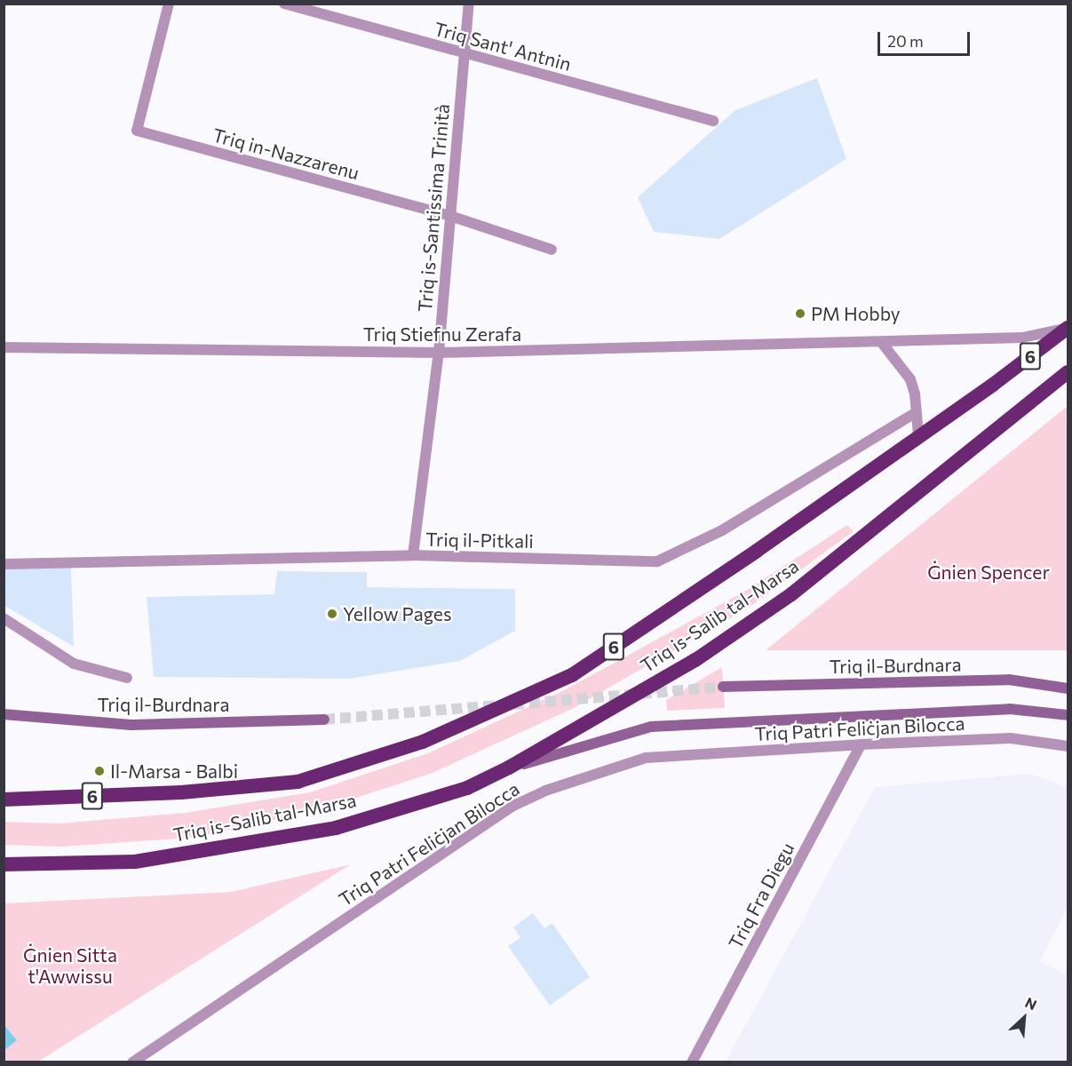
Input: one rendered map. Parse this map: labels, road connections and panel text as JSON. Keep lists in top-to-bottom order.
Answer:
{
  "streets": {
    "highway": ["6", "Triq is-Salib tal-Marsa"],
    "main road": ["Triq il-Burdnara"],
    "street": [
      "Triq Sant' Antnin",
      "Triq in-Nazzarenu",
      "Triq is-Santissima Trinità",
      "Triq Stiefnu Zerafa",
      "Triq il-Pitkali",
      "Triq Patri Feliċjan Bilocca",
      "Triq Fra Diegu"
    ]
  },
  "crossings": [
    ["Triq Sant' Antnin", "Triq is-Santissima Trinità"],
    ["Triq in-Nazzarenu", "Triq is-Santissima Trinità"],
    ["Triq is-Santissima Trinità", "Triq Stiefnu Zerafa"],
    ["Triq is-Santissima Trinità", "Triq il-Pitkali"],
    ["Triq Stiefnu Zerafa", "Triq is-Salib tal-Marsa"],
    ["Triq Patri Feliċjan Bilocca", "Triq Fra Diegu"]
  ],
  "parks": ["Ġnien Spencer", "Ġnien Sitta t'Awwissu"],
  "places": ["PM Hobby", "Yellow Pages", "Il-Marsa - Balbi"],
  "scale_bar": "20 m",
  "north": "top right"
}
